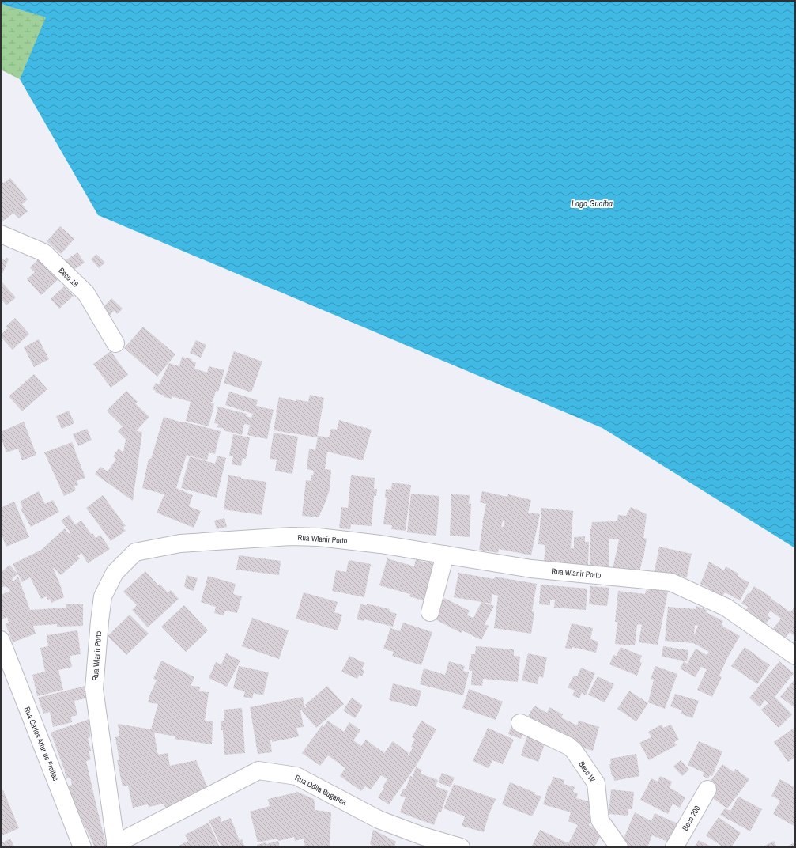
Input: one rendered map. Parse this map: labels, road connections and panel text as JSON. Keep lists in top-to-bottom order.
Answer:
{
  "streets": {
    "street": [
      "Beco 18",
      "Rua Wlanir Porto",
      "Rua Carlos Artur de Freitas",
      "Beco W",
      "Rua Odila Buganca",
      "Beco 200"
    ]
  },
  "crossings": [
    ["Rua Wlanir Porto", "Rua Odila Buganca"]
  ],
  "water": ["Lago Guaíba"]
}
